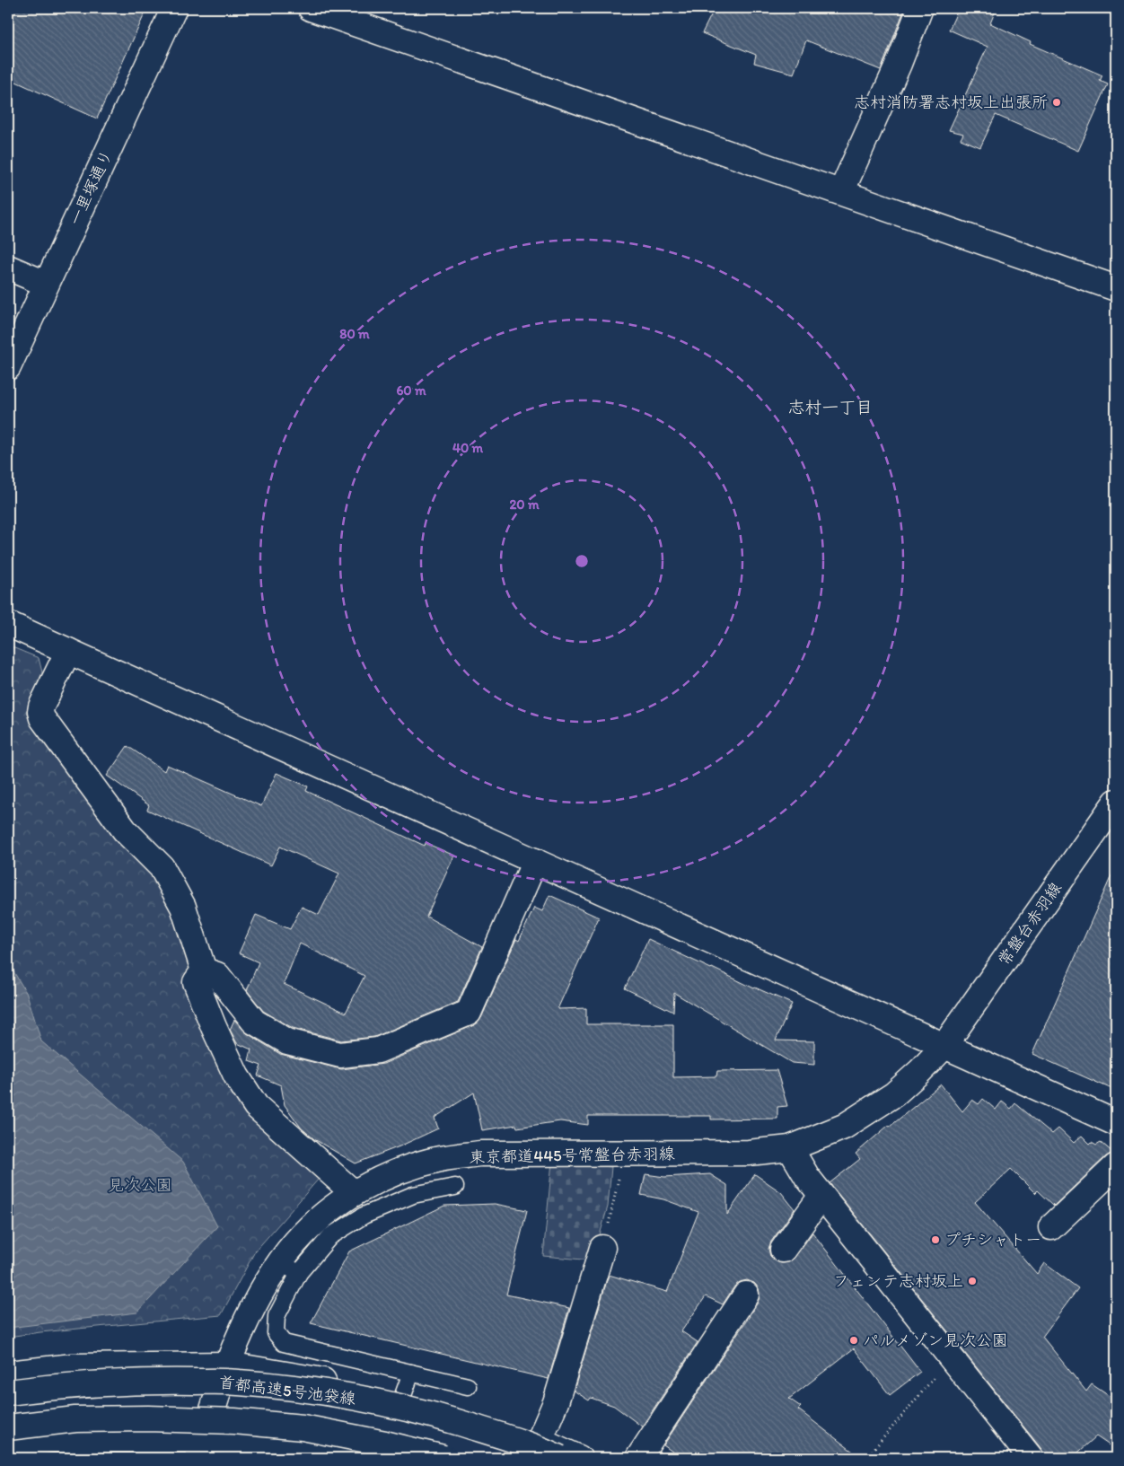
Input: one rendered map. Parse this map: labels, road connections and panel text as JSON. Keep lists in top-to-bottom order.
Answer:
{
  "streets": {
    "main road": [
      "一里塚通り",
      "常盤台赤羽線",
      "東京都道445号常盤台赤羽線",
      "首都高速5号池袋線"
    ]
  },
  "crossings": [
    ["常盤台赤羽線", "東京都道445号常盤台赤羽線"]
  ],
  "districts": ["志村一丁目"],
  "parks": ["見次公園"],
  "places": [
    "志村消防署志村坂上出張所",
    "プチシャトー",
    "フェンテ志村坂上",
    "パルメゾン見次公園"
  ],
  "rings": [
    "80 m",
    "60 m",
    "40 m",
    "20 m"
  ]
}
